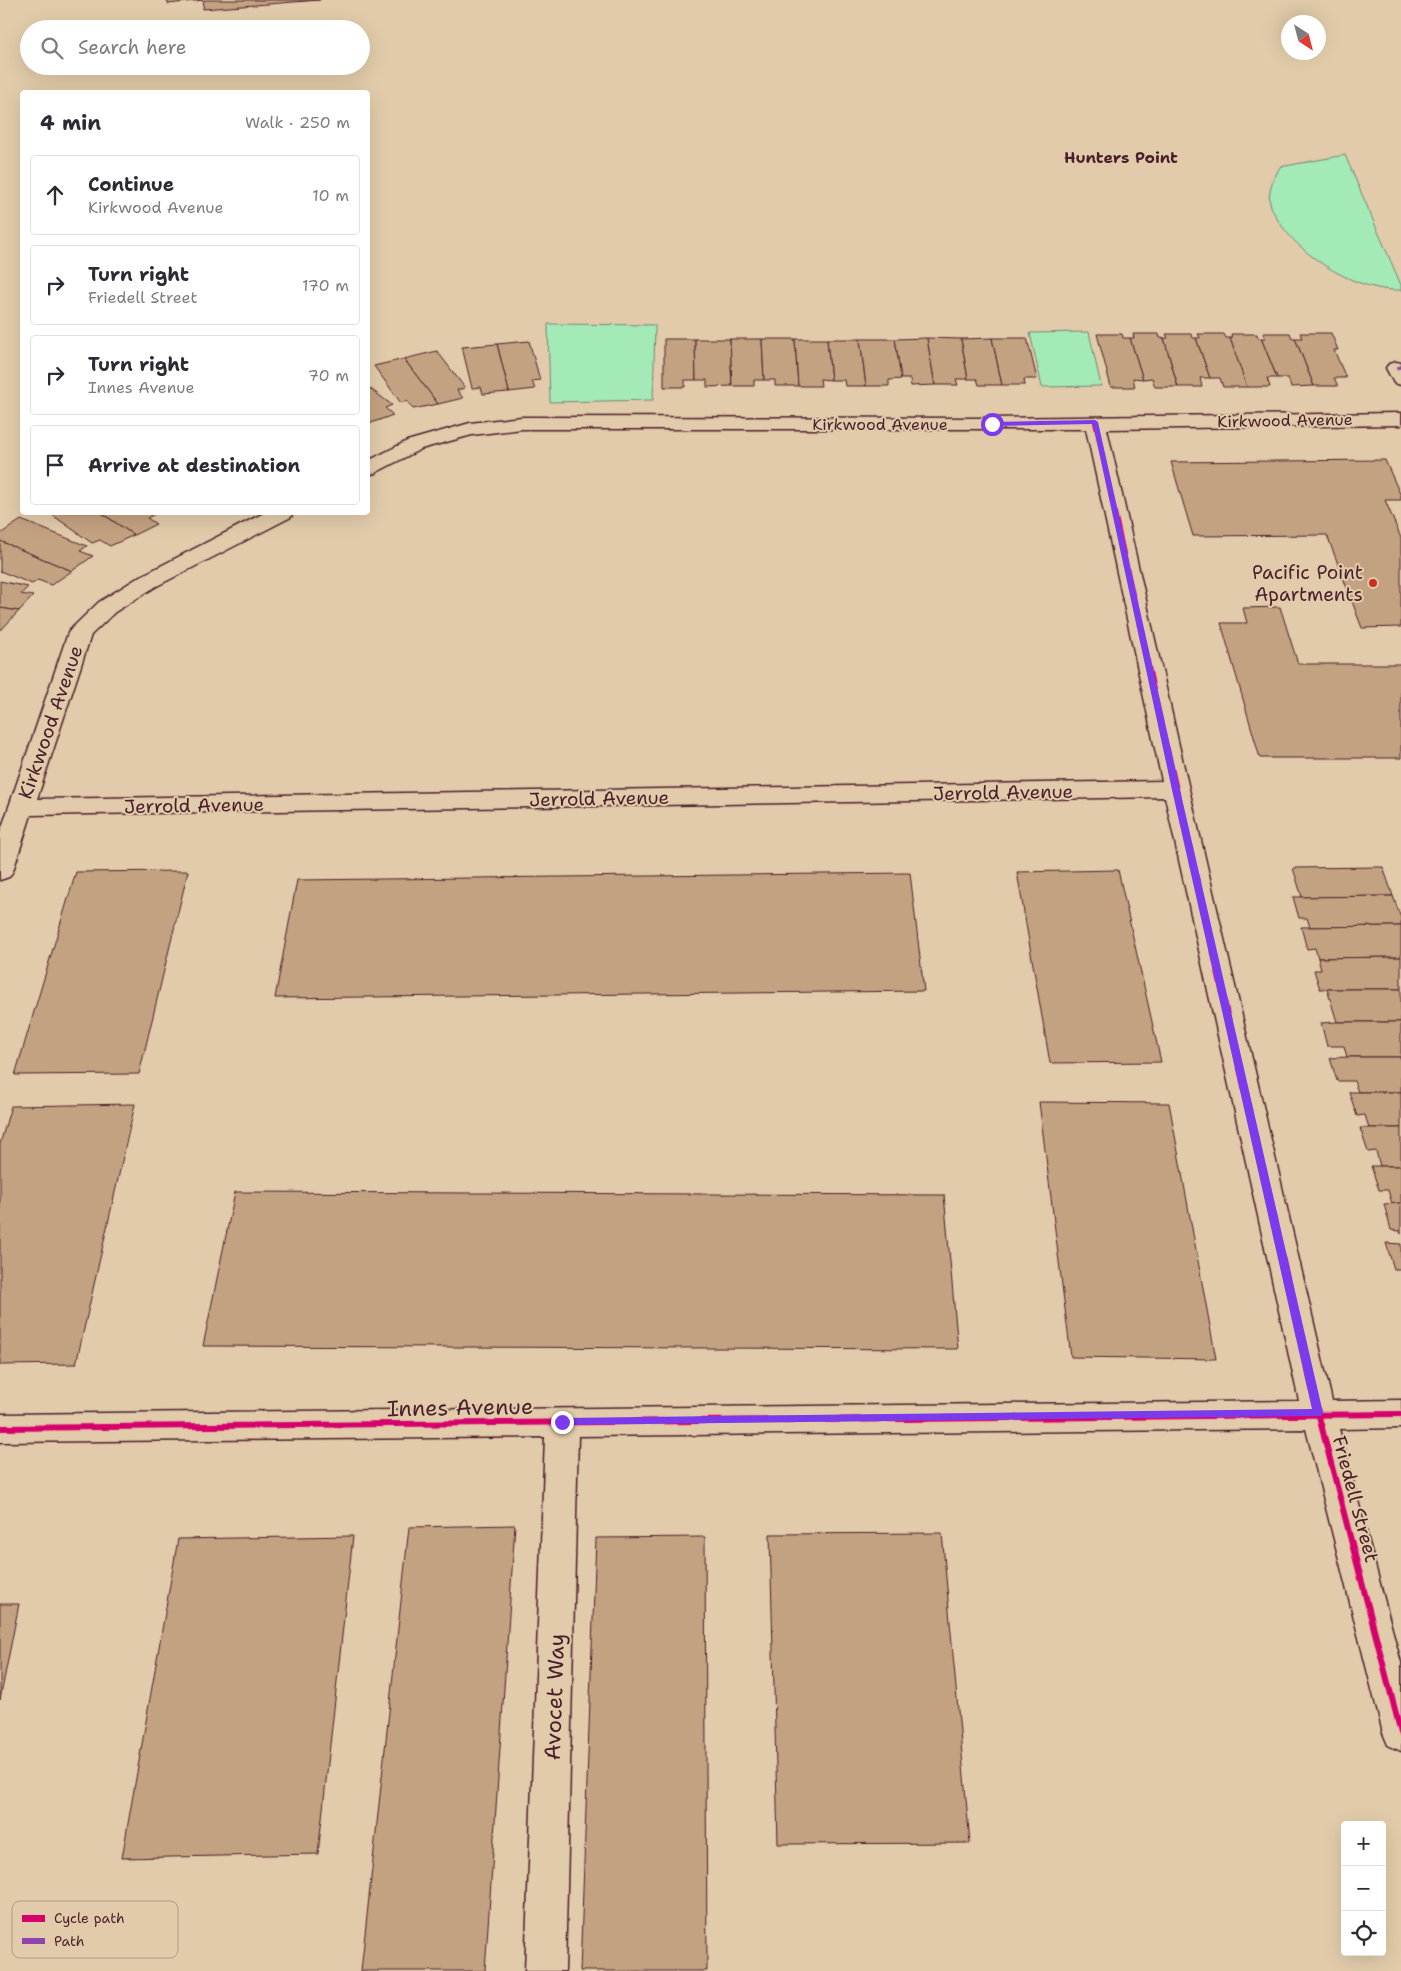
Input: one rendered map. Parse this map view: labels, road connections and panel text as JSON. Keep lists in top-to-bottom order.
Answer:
{
  "streets": {
    "street": [
      "Kirkwood Avenue",
      "Jerrold Avenue",
      "Innes Avenue",
      "Friedell Street",
      "Avocet Way"
    ]
  },
  "crossings": [
    ["Kirkwood Avenue", "Jerrold Avenue"],
    ["Kirkwood Avenue", "Friedell Street"],
    ["Jerrold Avenue", "Friedell Street"],
    ["Innes Avenue", "Friedell Street"],
    ["Innes Avenue", "Avocet Way"]
  ],
  "districts": ["Hunters Point"],
  "places": ["Pacific Point Apartments"],
  "legend": ["Cycle path", "Path"],
  "north": "bottom right",
  "page": {
    "search": "Search here",
    "heading": ["4 min", "Walk · 250 m"],
    "list": [
      ["Continue", "Kirkwood Avenue", "10 m"],
      ["Turn right", "Friedell Street", "170 m"],
      ["Turn right", "Innes Avenue", "70 m"],
      "Arrive at destination"
    ],
    "map_buttons": ["+", "−"]
  }
}
